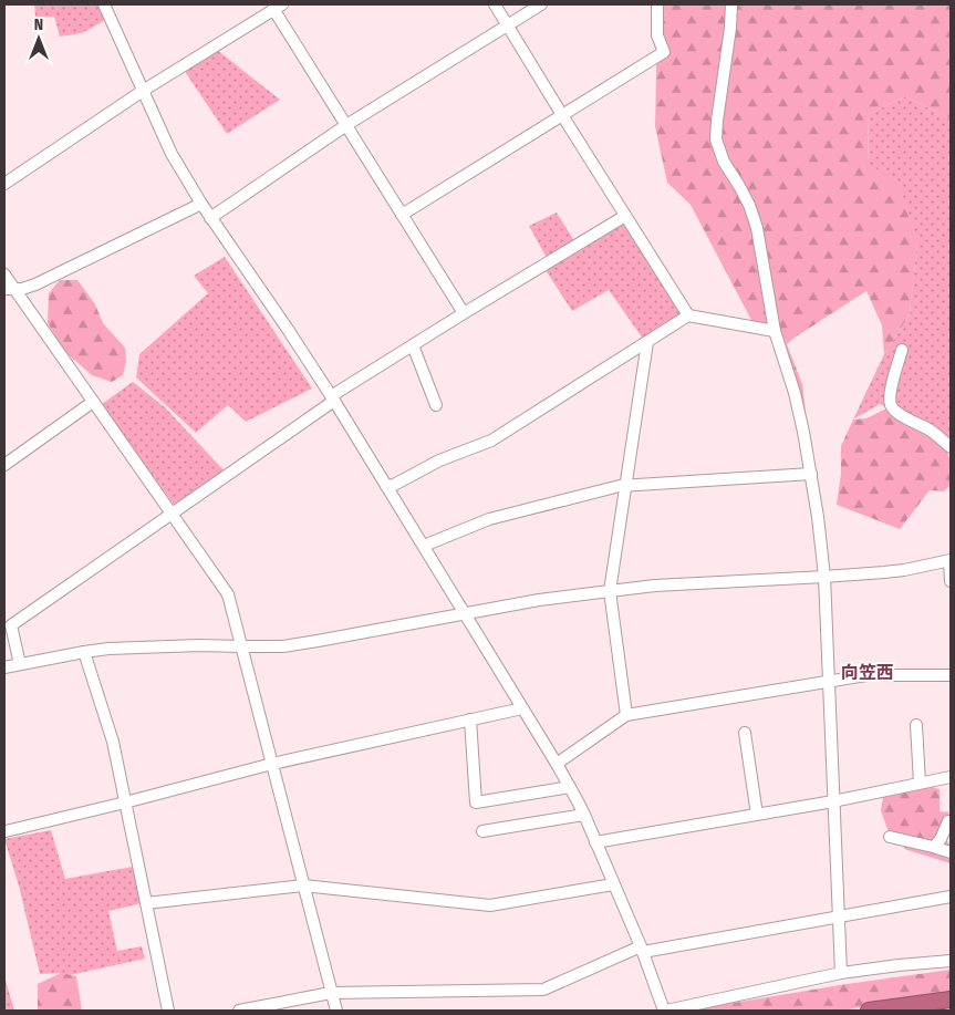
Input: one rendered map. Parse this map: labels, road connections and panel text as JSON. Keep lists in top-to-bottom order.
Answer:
{
  "districts": ["向笠西"],
  "north": "top"
}
